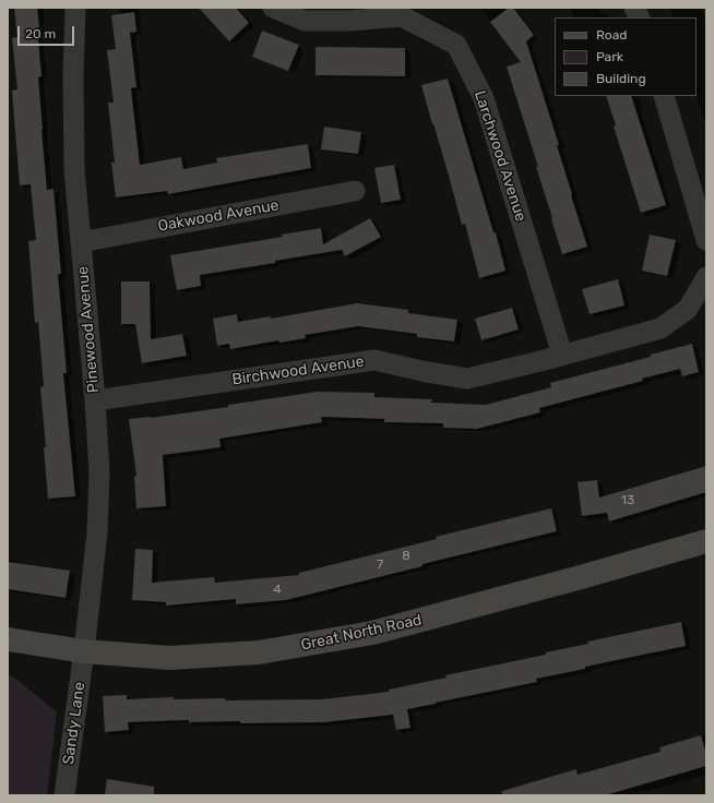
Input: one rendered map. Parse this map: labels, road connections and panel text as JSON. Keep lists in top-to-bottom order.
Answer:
{
  "streets": {
    "main road": ["Great North Road"],
    "street": [
      "Larchwood Avenue",
      "Oakwood Avenue",
      "Pinewood Avenue",
      "Birchwood Avenue",
      "Sandy Lane"
    ]
  },
  "crossings": [
    ["Larchwood Avenue", "Birchwood Avenue"],
    ["Oakwood Avenue", "Pinewood Avenue"],
    ["Pinewood Avenue", "Birchwood Avenue"],
    ["Pinewood Avenue", "Great North Road"],
    ["Pinewood Avenue", "Sandy Lane"],
    ["Great North Road", "Sandy Lane"]
  ],
  "house_numbers": [
    "13",
    "8",
    "7",
    "4"
  ],
  "legend": ["Road", "Park", "Building"],
  "scale_bar": "20 m"
}
